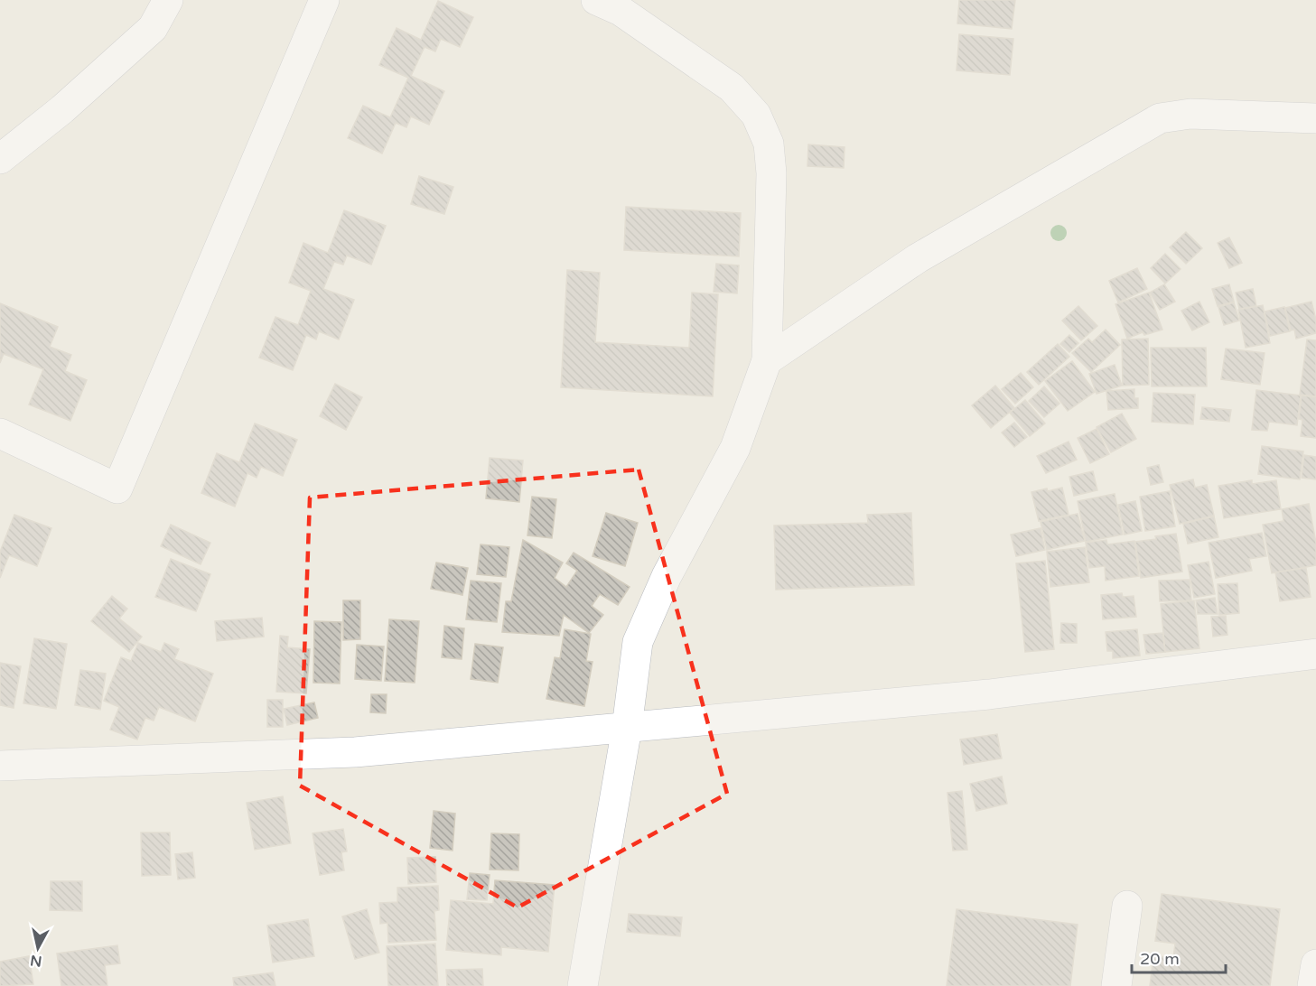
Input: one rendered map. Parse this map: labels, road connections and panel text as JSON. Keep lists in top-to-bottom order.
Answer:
{
  "scale_bar": "20 m",
  "north": "bottom"
}
